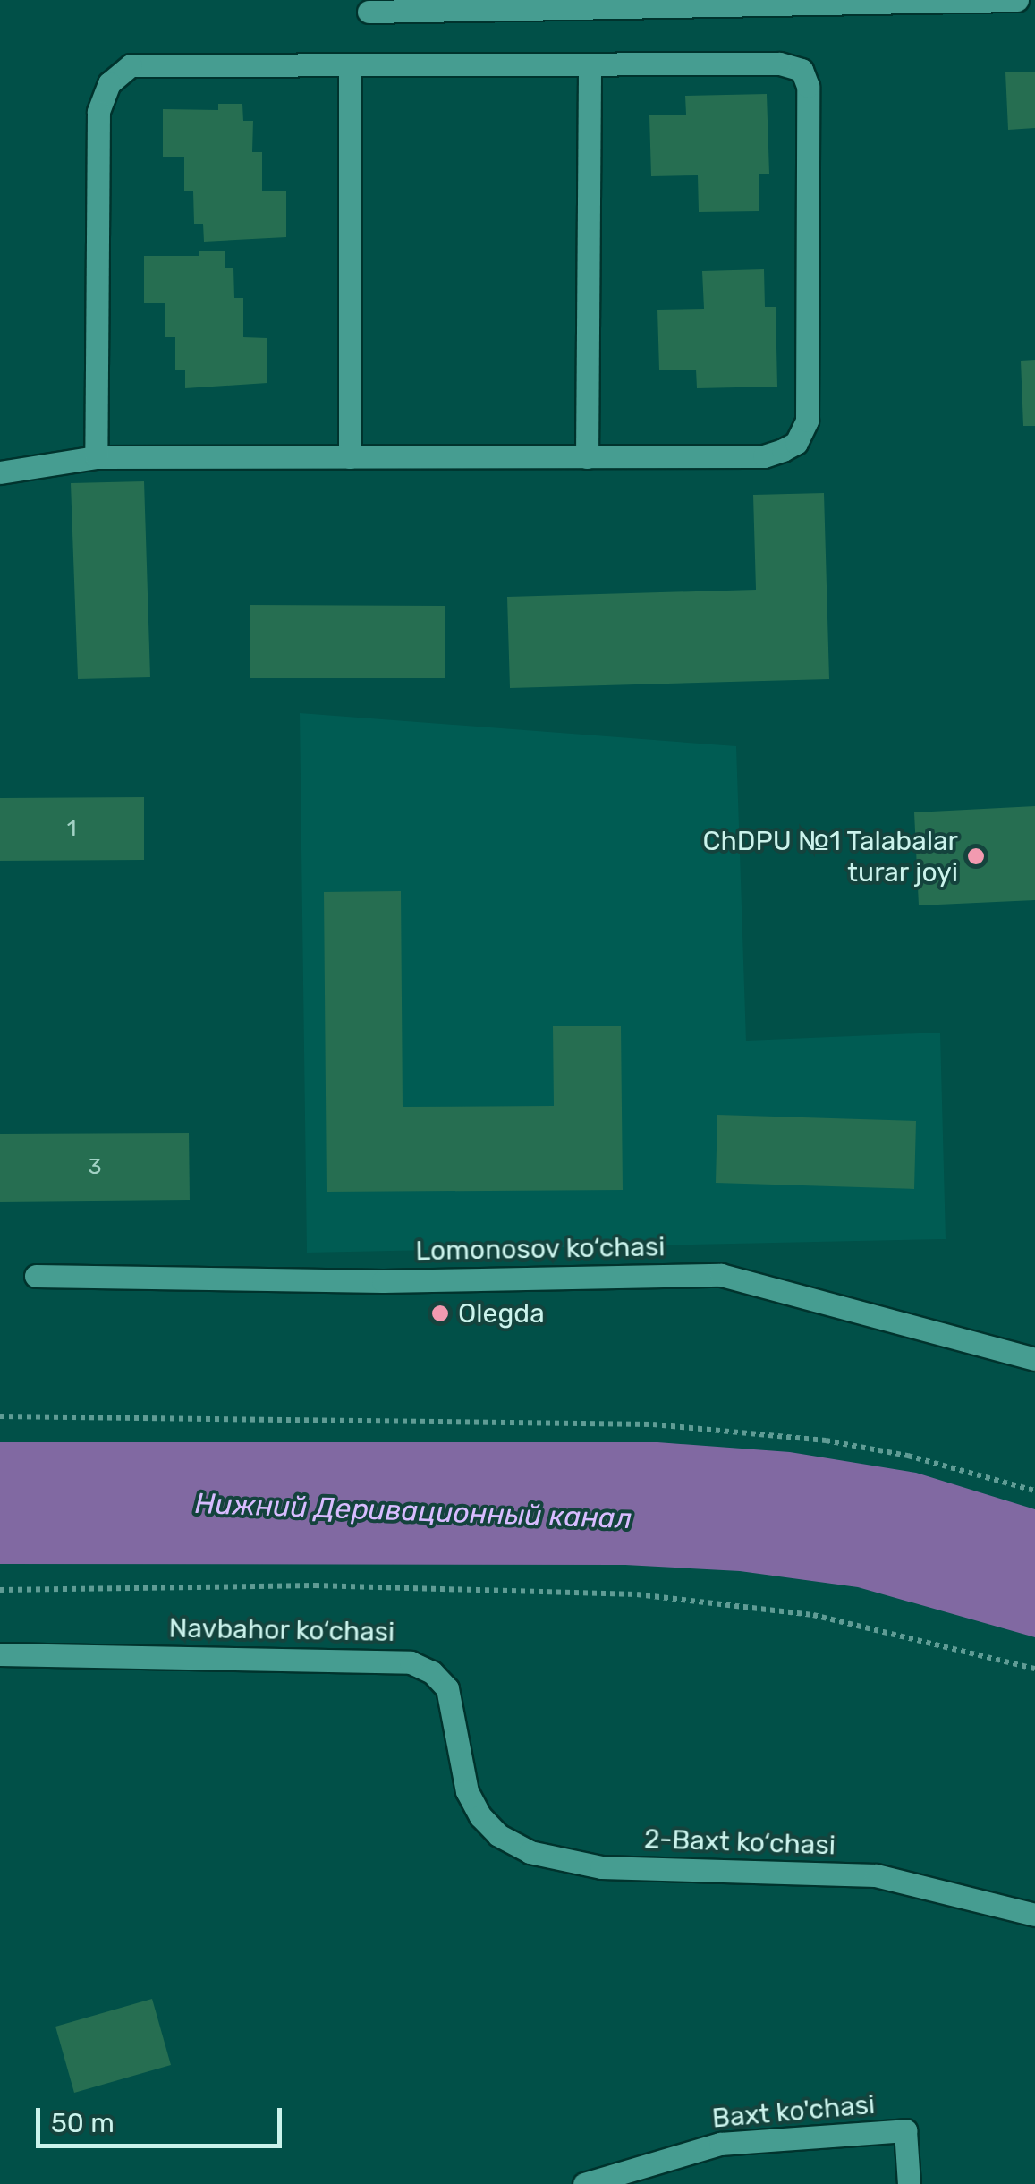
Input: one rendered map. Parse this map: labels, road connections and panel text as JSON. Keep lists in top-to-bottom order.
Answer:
{
  "streets": {
    "street": [
      "Lomonosov ko‘chasi",
      "Navbahor ko‘chasi",
      "2-Baxt ko‘chasi",
      "Baxt ko'chasi"
    ]
  },
  "crossings": [
    ["Navbahor ko‘chasi", "2-Baxt ko‘chasi"]
  ],
  "water": ["Нижний Деривационный канал"],
  "places": ["ChDPU №1 Talabalar turar joyi", "Olegda"],
  "house_numbers": ["1", "3"],
  "scale_bar": "50 m"
}
